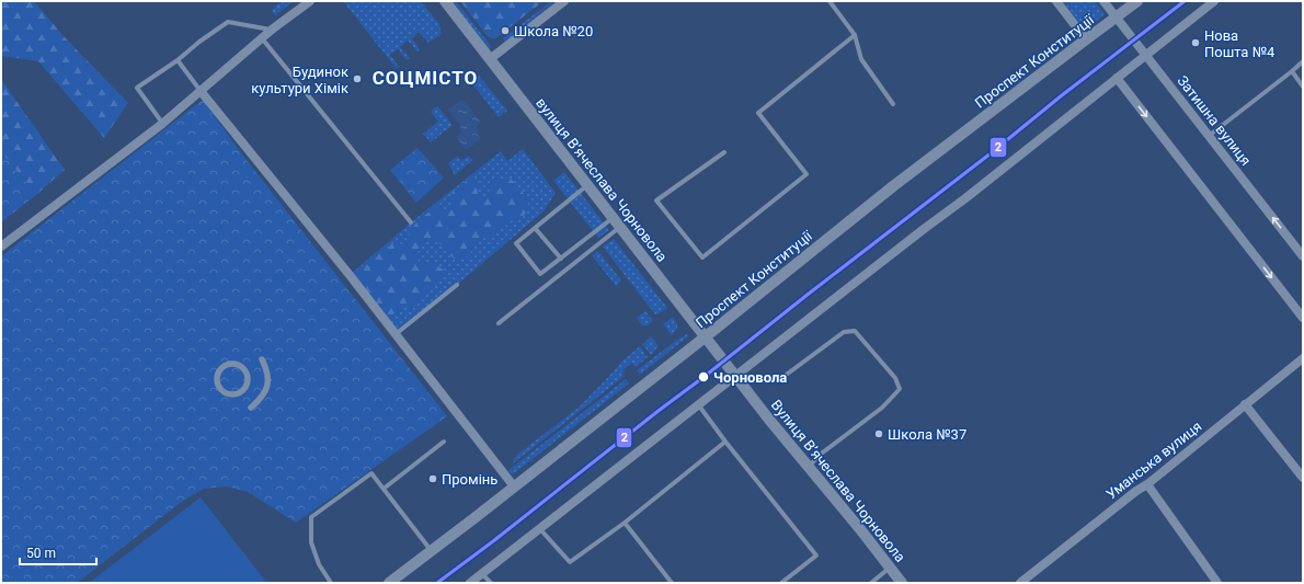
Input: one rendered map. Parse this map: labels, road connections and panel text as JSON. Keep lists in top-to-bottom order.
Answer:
{
  "streets": {
    "street": [
      "Проспект Конституції",
      "Затишна вулиця",
      "вулиця Вʼячеслава Чорновола",
      "Уманська вулиця",
      "Вулиця Вʼячеслава Чорновола"
    ]
  },
  "crossings": [
    ["Проспект Конституції", "Затишна вулиця"],
    ["Проспект Конституції", "вулиця Вʼячеслава Чорновола"],
    ["вулиця Вʼячеслава Чорновола", "Вулиця Вʼячеслава Чорновола"]
  ],
  "districts": ["СОЦМІСТО"],
  "places": [
    "Школа №20",
    "Нова Пошта №4",
    "Будинок культури Хімік",
    "Чорновола",
    "Школа №37",
    "Промінь"
  ],
  "lines": ["transit line 2"],
  "scale_bar": "50 m"
}
